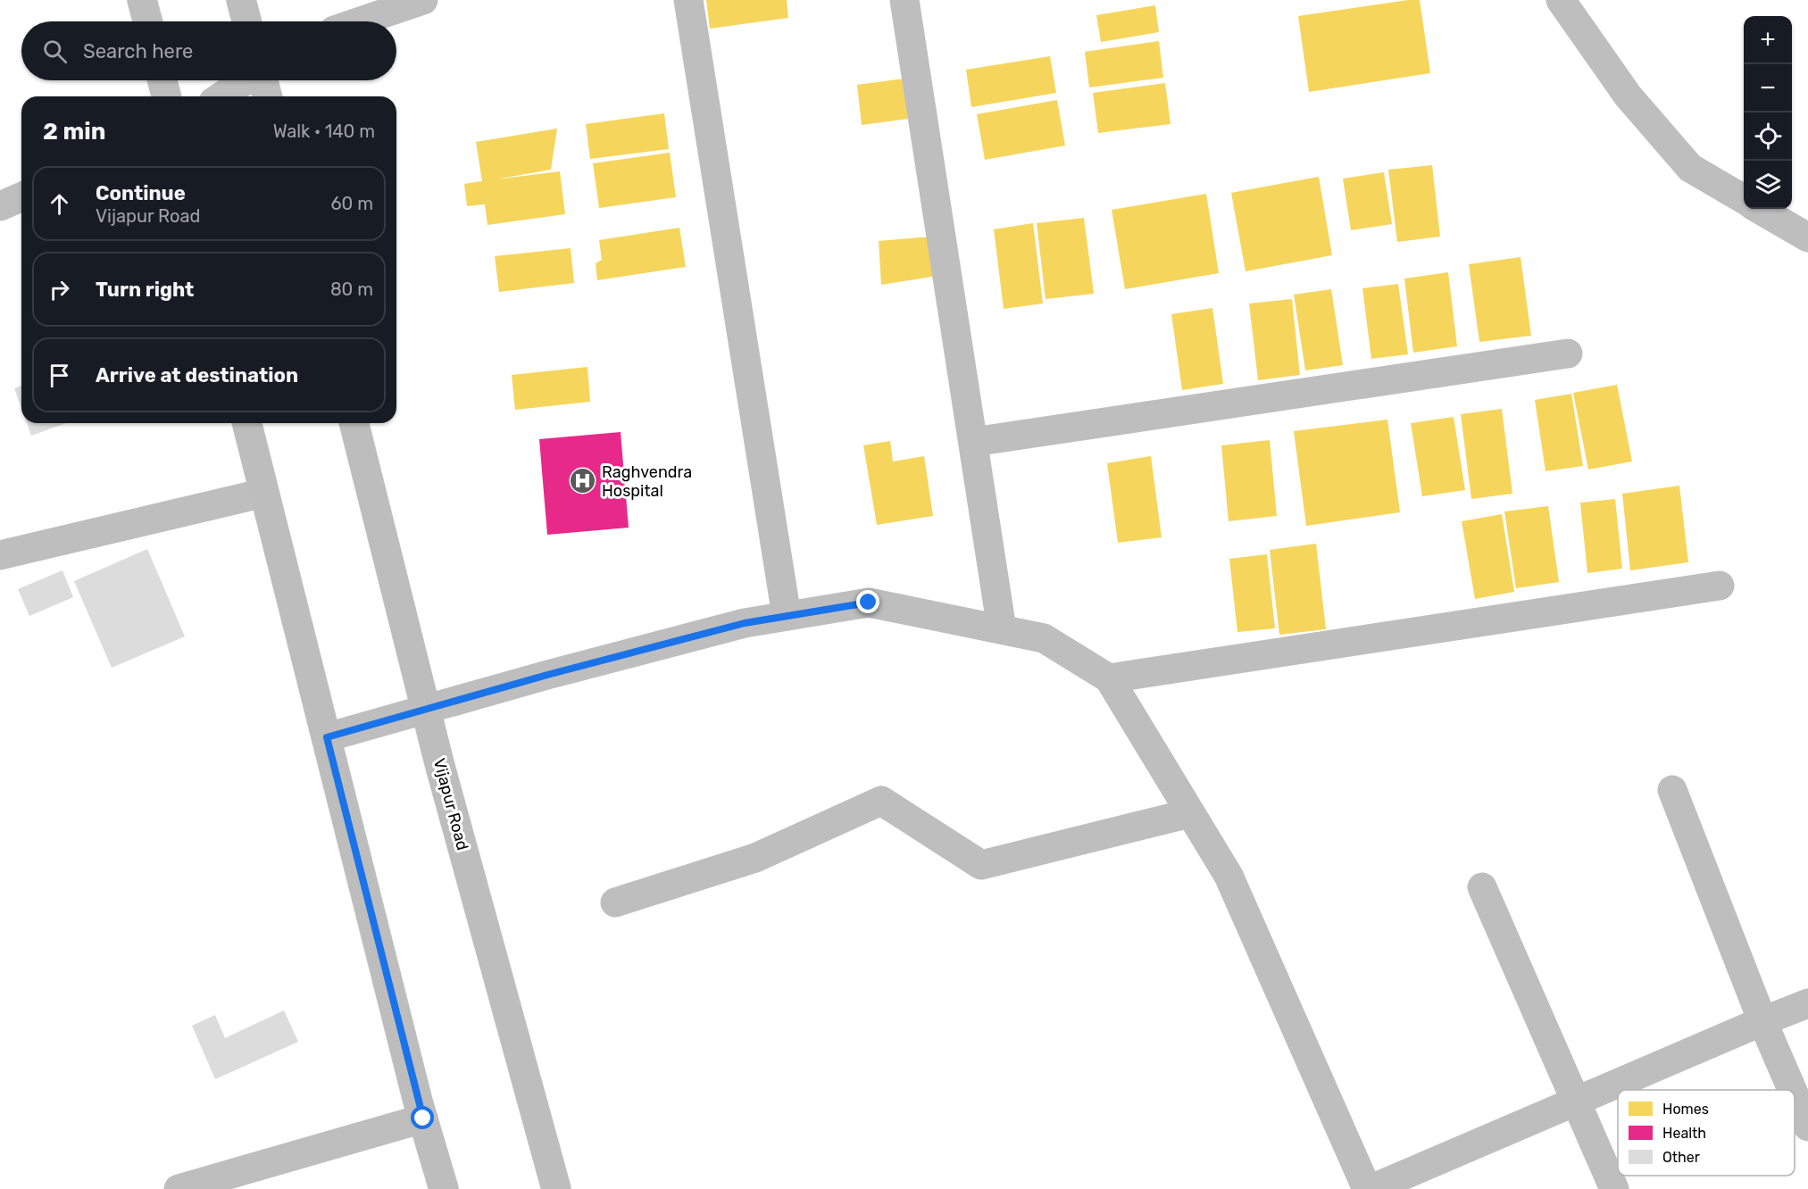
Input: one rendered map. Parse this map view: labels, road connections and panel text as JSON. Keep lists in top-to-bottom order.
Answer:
{
  "streets": {
    "main road": ["Vijapur Road"]
  },
  "places": {
    "hospital": ["Raghvendra Hospital"]
  },
  "legend": ["Homes", "Health", "Other"],
  "page": {
    "map_buttons": ["+", "−"],
    "search": "Search here",
    "heading": ["2 min", "Walk · 140 m"],
    "list": [
      ["Continue", "Vijapur Road", "60 m"],
      ["Turn right", "80 m"],
      "Arrive at destination"
    ]
  }
}
